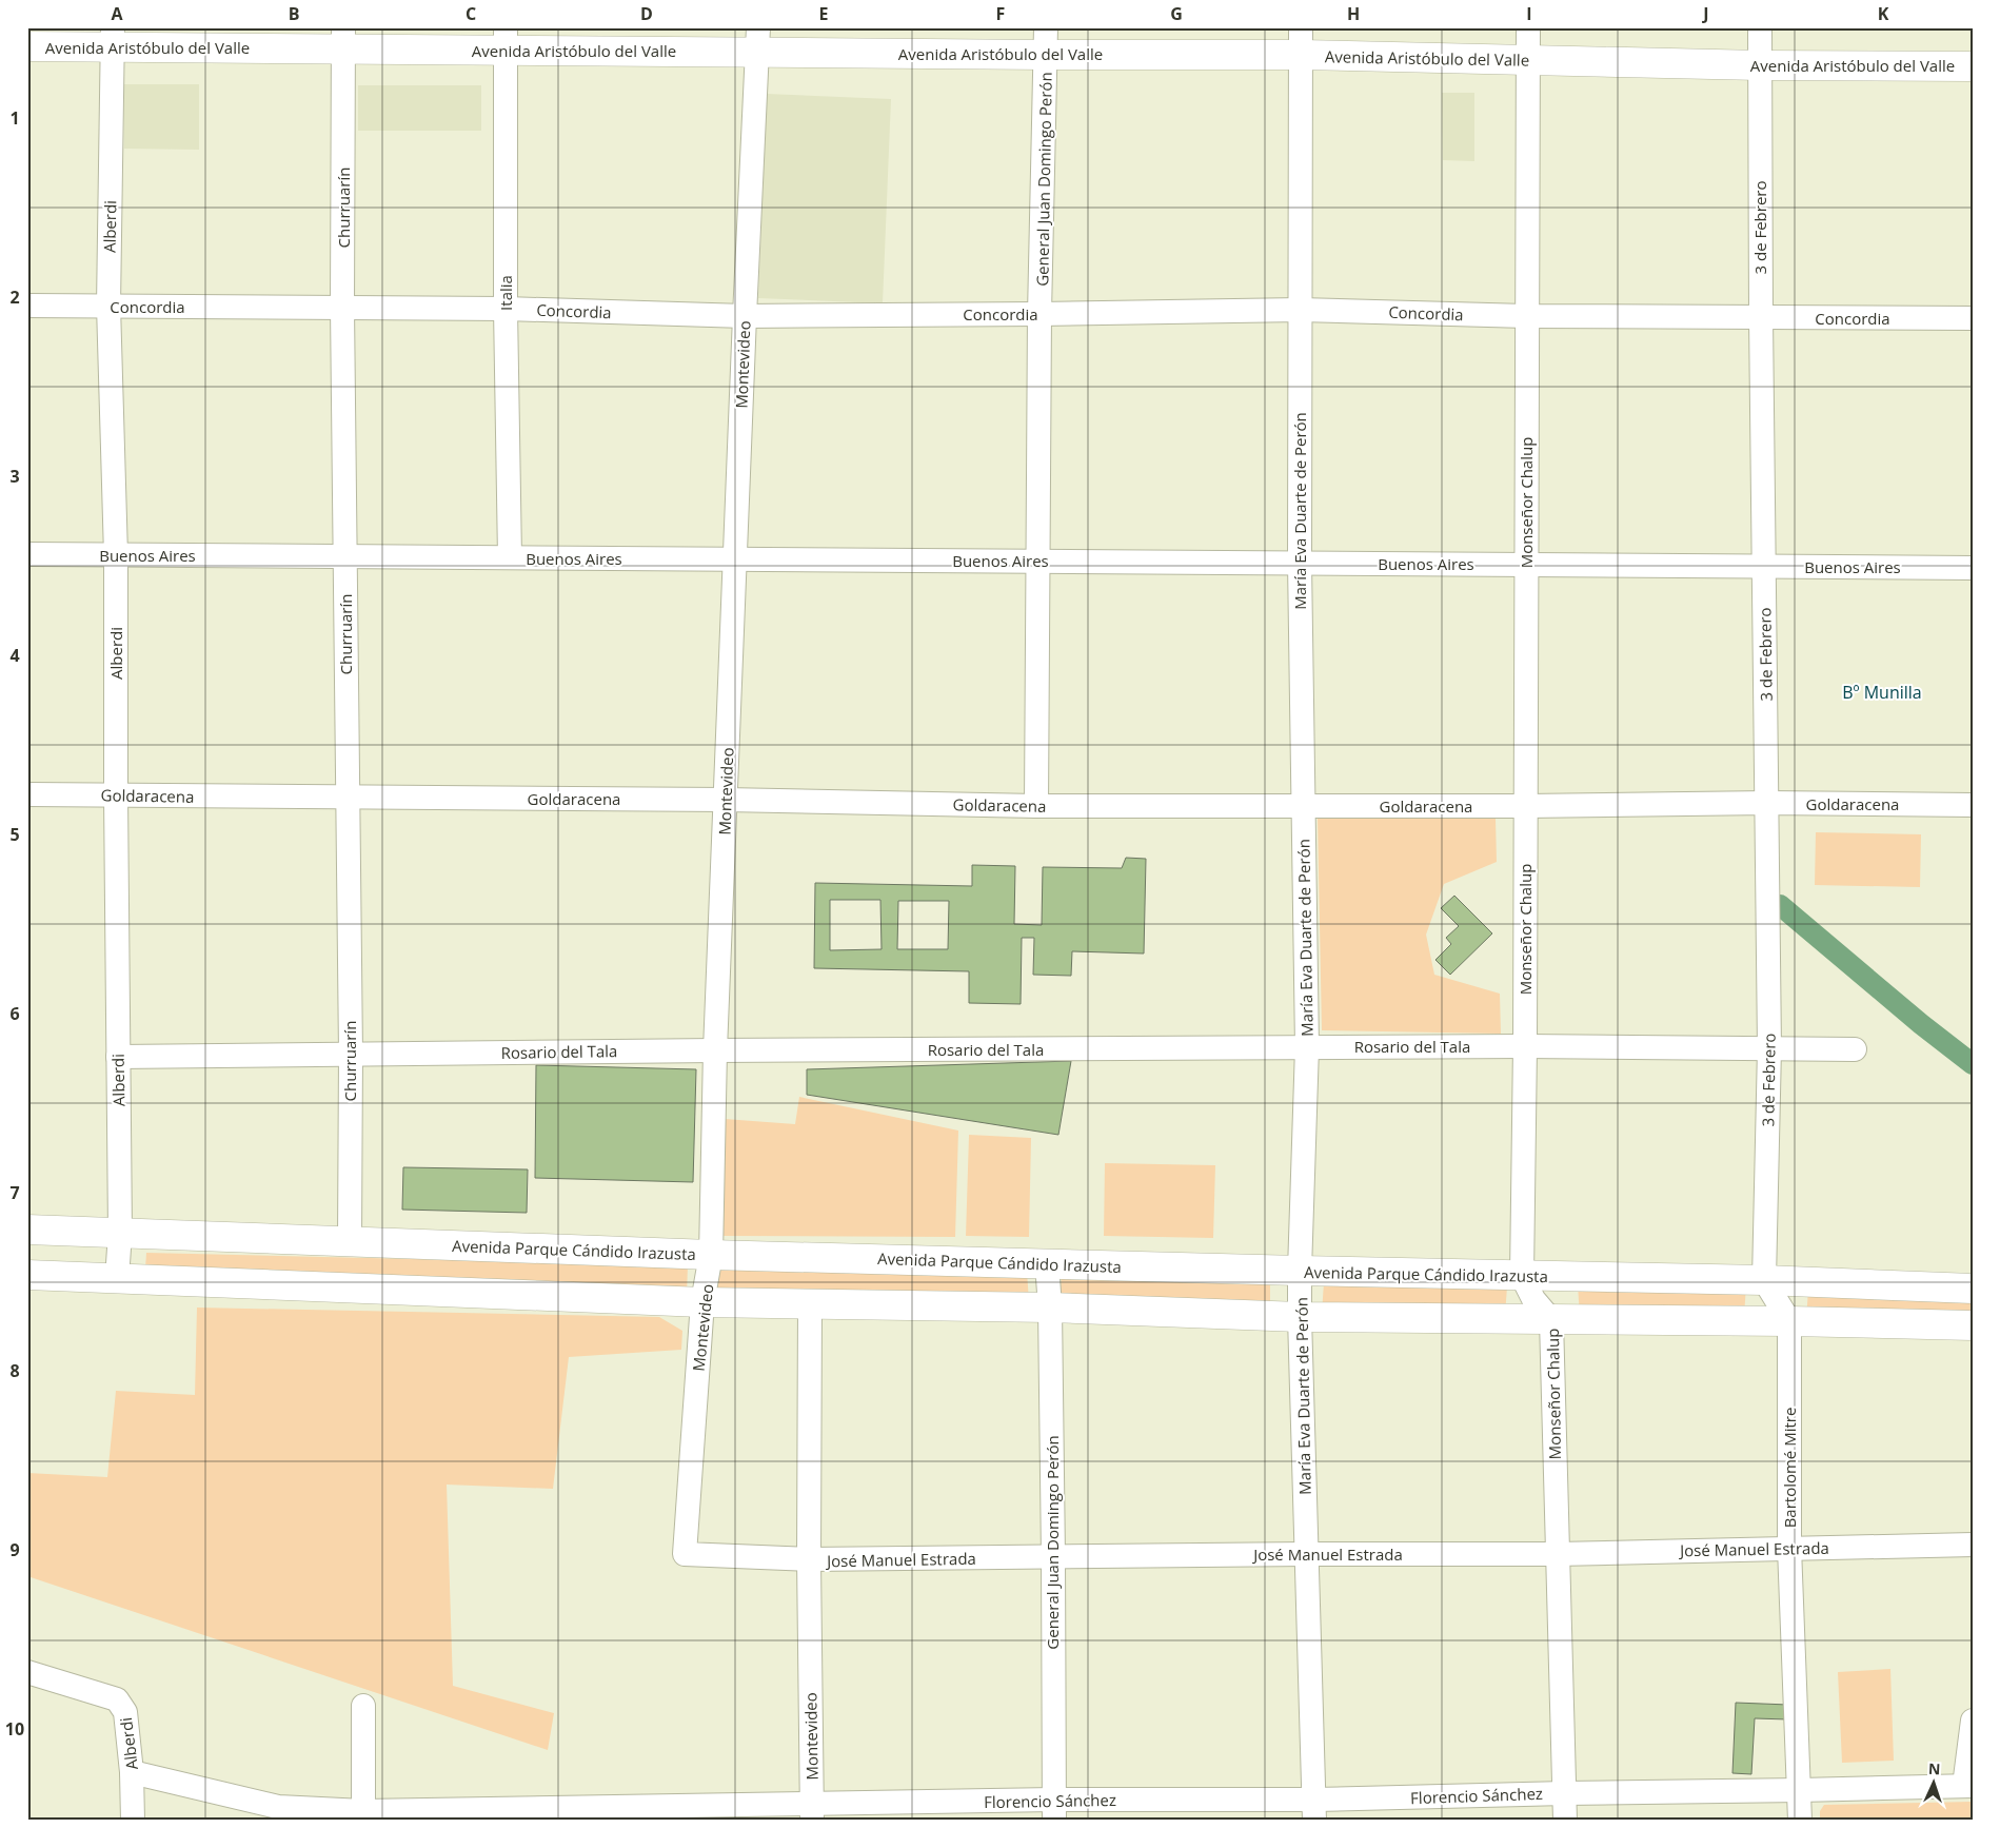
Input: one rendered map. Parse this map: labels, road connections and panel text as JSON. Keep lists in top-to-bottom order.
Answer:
{
  "streets": {
    "main road": ["Avenida Aristóbulo del Valle", "Avenida Parque Cándido Irazusta"],
    "street": [
      "General Juan Domingo Perón",
      "Churruarín",
      "Alberdi",
      "3 de Febrero",
      "Italia",
      "Concordia",
      "Montevideo",
      "Monseñor Chalup",
      "María Eva Duarte de Perón",
      "Buenos Aires",
      "Goldaracena",
      "Rosario del Tala",
      "Bartolomé Mitre",
      "José Manuel Estrada",
      "Florencio Sánchez"
    ]
  },
  "crossings": [
    ["Avenida Aristóbulo del Valle", "General Juan Domingo Perón"],
    ["Avenida Aristóbulo del Valle", "Churruarín"],
    ["Avenida Aristóbulo del Valle", "Alberdi"],
    ["Avenida Aristóbulo del Valle", "3 de Febrero"],
    ["Avenida Aristóbulo del Valle", "Italia"],
    ["Avenida Aristóbulo del Valle", "Montevideo"],
    ["Avenida Aristóbulo del Valle", "Monseñor Chalup"],
    ["Avenida Aristóbulo del Valle", "María Eva Duarte de Perón"],
    ["General Juan Domingo Perón", "Concordia"],
    ["General Juan Domingo Perón", "Buenos Aires"],
    ["General Juan Domingo Perón", "Goldaracena"],
    ["General Juan Domingo Perón", "Avenida Parque Cándido Irazusta"],
    ["General Juan Domingo Perón", "José Manuel Estrada"],
    ["General Juan Domingo Perón", "Florencio Sánchez"],
    ["Churruarín", "Concordia"],
    ["Churruarín", "Buenos Aires"],
    ["Churruarín", "Goldaracena"],
    ["Churruarín", "Rosario del Tala"],
    ["Churruarín", "Avenida Parque Cándido Irazusta"],
    ["Alberdi", "Concordia"],
    ["Alberdi", "Buenos Aires"],
    ["Alberdi", "Goldaracena"],
    ["Alberdi", "Rosario del Tala"],
    ["Alberdi", "Avenida Parque Cándido Irazusta"],
    ["Alberdi", "Florencio Sánchez"],
    ["3 de Febrero", "Concordia"],
    ["3 de Febrero", "Buenos Aires"],
    ["3 de Febrero", "Goldaracena"],
    ["3 de Febrero", "Rosario del Tala"],
    ["3 de Febrero", "Avenida Parque Cándido Irazusta"],
    ["Italia", "Concordia"],
    ["Italia", "Buenos Aires"],
    ["Concordia", "Montevideo"],
    ["Concordia", "Monseñor Chalup"],
    ["Concordia", "María Eva Duarte de Perón"],
    ["Montevideo", "Buenos Aires"],
    ["Montevideo", "Goldaracena"],
    ["Montevideo", "Rosario del Tala"],
    ["Montevideo", "Avenida Parque Cándido Irazusta"],
    ["Montevideo", "José Manuel Estrada"],
    ["Montevideo", "Florencio Sánchez"],
    ["Monseñor Chalup", "Buenos Aires"],
    ["Monseñor Chalup", "Goldaracena"],
    ["Monseñor Chalup", "Rosario del Tala"],
    ["Monseñor Chalup", "Avenida Parque Cándido Irazusta"],
    ["Monseñor Chalup", "José Manuel Estrada"],
    ["Monseñor Chalup", "Florencio Sánchez"],
    ["María Eva Duarte de Perón", "Buenos Aires"],
    ["María Eva Duarte de Perón", "Goldaracena"],
    ["María Eva Duarte de Perón", "Rosario del Tala"],
    ["María Eva Duarte de Perón", "Avenida Parque Cándido Irazusta"],
    ["María Eva Duarte de Perón", "José Manuel Estrada"],
    ["María Eva Duarte de Perón", "Florencio Sánchez"],
    ["Bartolomé Mitre", "José Manuel Estrada"],
    ["Bartolomé Mitre", "Florencio Sánchez"]
  ],
  "districts": ["Bº Munilla"],
  "north": "top",
  "grid": {
    "columns": [
      "A",
      "B",
      "C",
      "D",
      "E",
      "F",
      "G",
      "H",
      "I",
      "J",
      "K"
    ],
    "rows": [
      "1",
      "2",
      "3",
      "4",
      "5",
      "6",
      "7",
      "8",
      "9",
      "10"
    ]
  }
}
